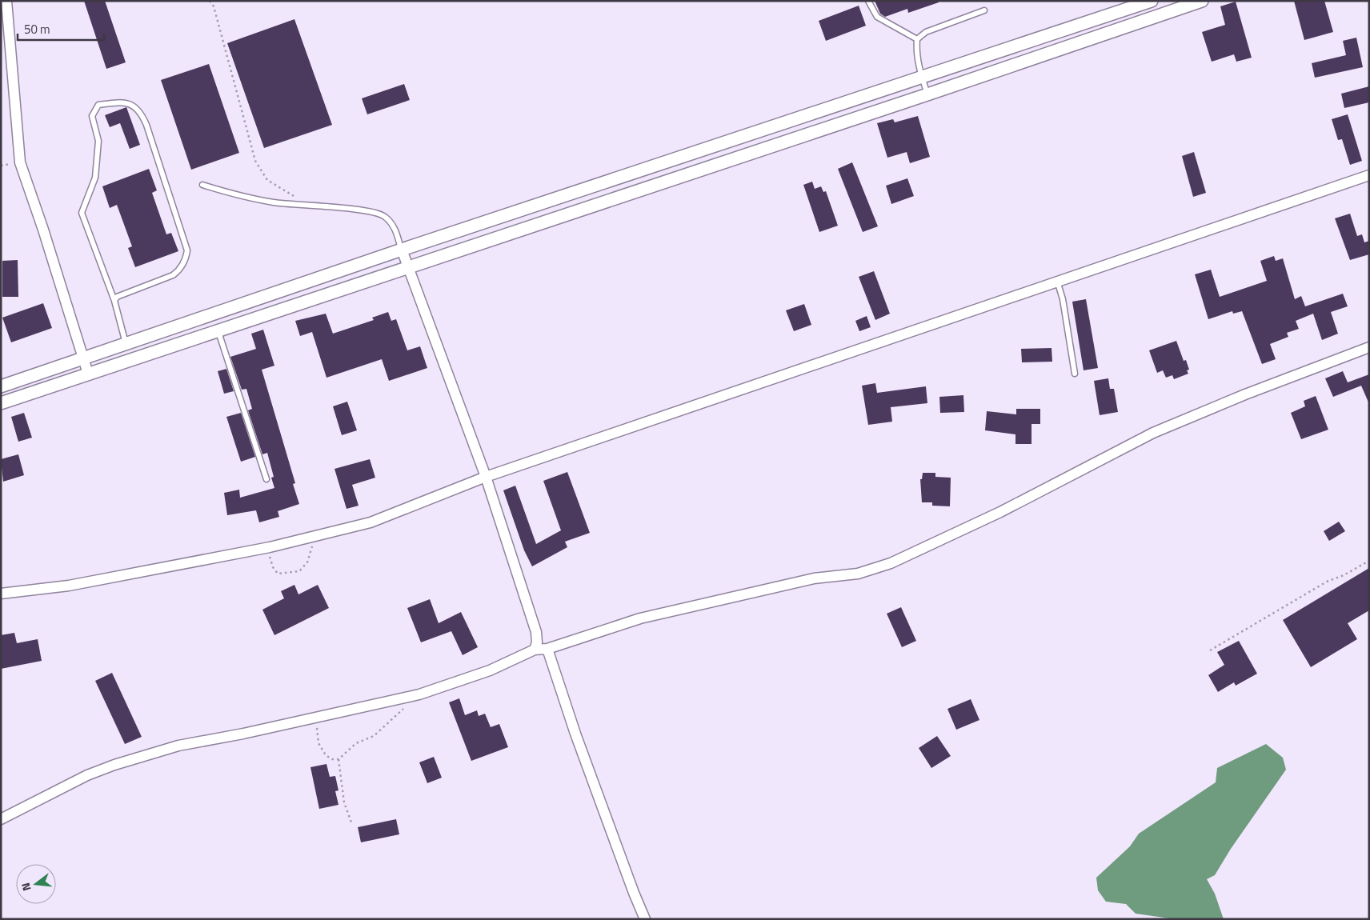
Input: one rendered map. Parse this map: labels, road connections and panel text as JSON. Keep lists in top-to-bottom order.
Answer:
{
  "scale_bar": "50 m",
  "north": "left"
}
